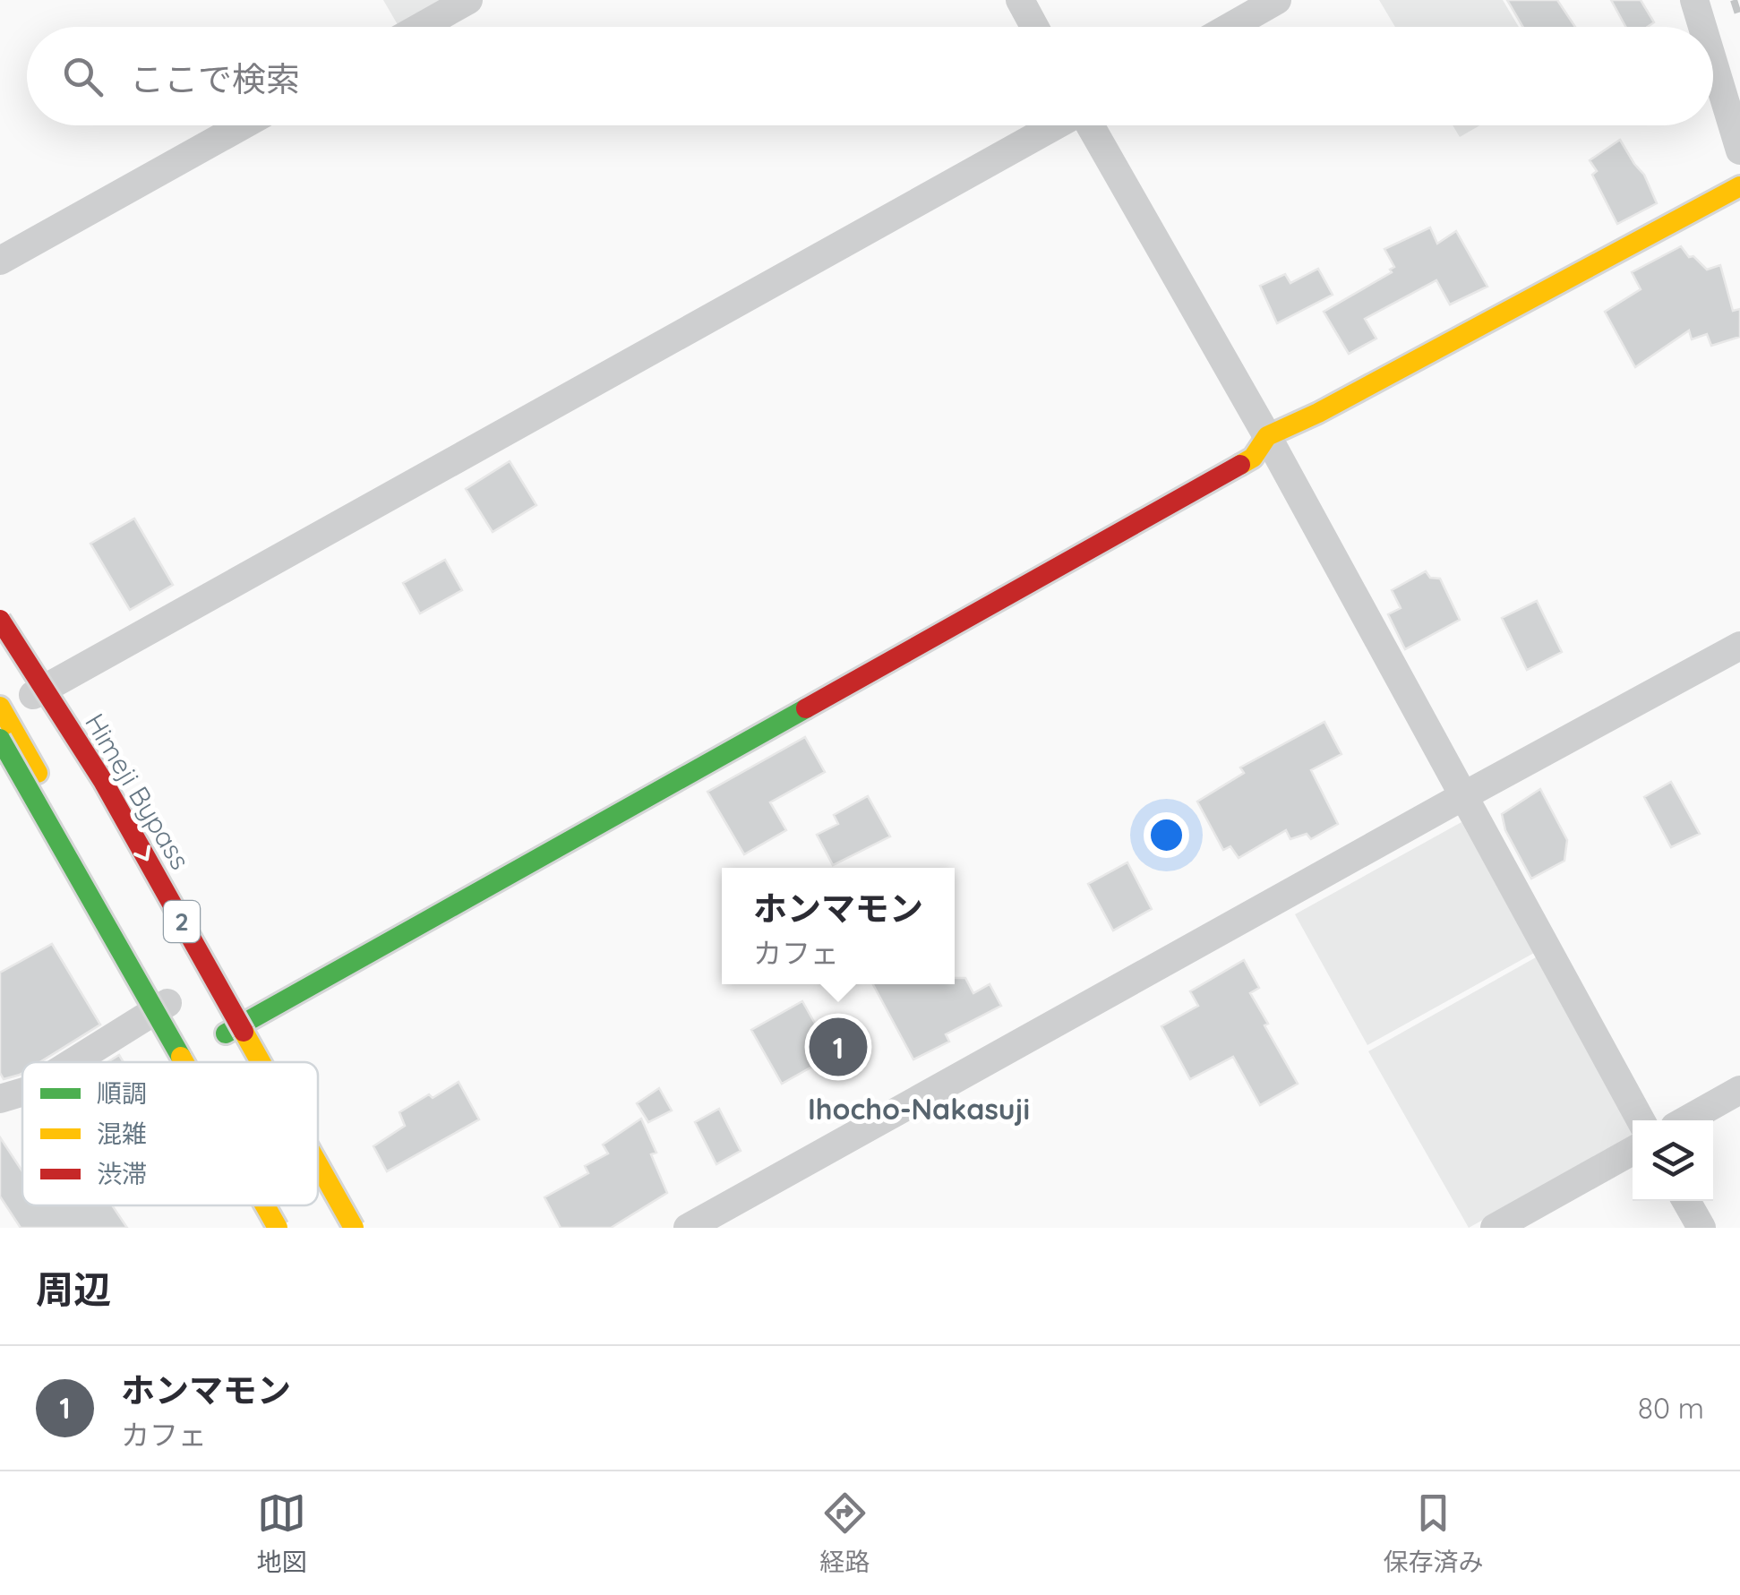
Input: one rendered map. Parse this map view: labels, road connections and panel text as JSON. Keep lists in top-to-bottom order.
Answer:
{
  "streets": {
    "main road": ["Himeji Bypass", "2"]
  },
  "districts": ["Ihocho-Nakasuji"],
  "legend": ["順調", "混雑", "渋滞"],
  "page": {
    "search": "ここで検索",
    "popup": ["ホンマモン", "カフェ"],
    "pins": "1",
    "heading": "周辺",
    "list": [
      {
        "mark": "1",
        "name": "ホンマモン",
        "note": "カフェ",
        "value": "80 m"
      }
    ],
    "nav": ["地図", "経路", "保存済み"]
  }
}
